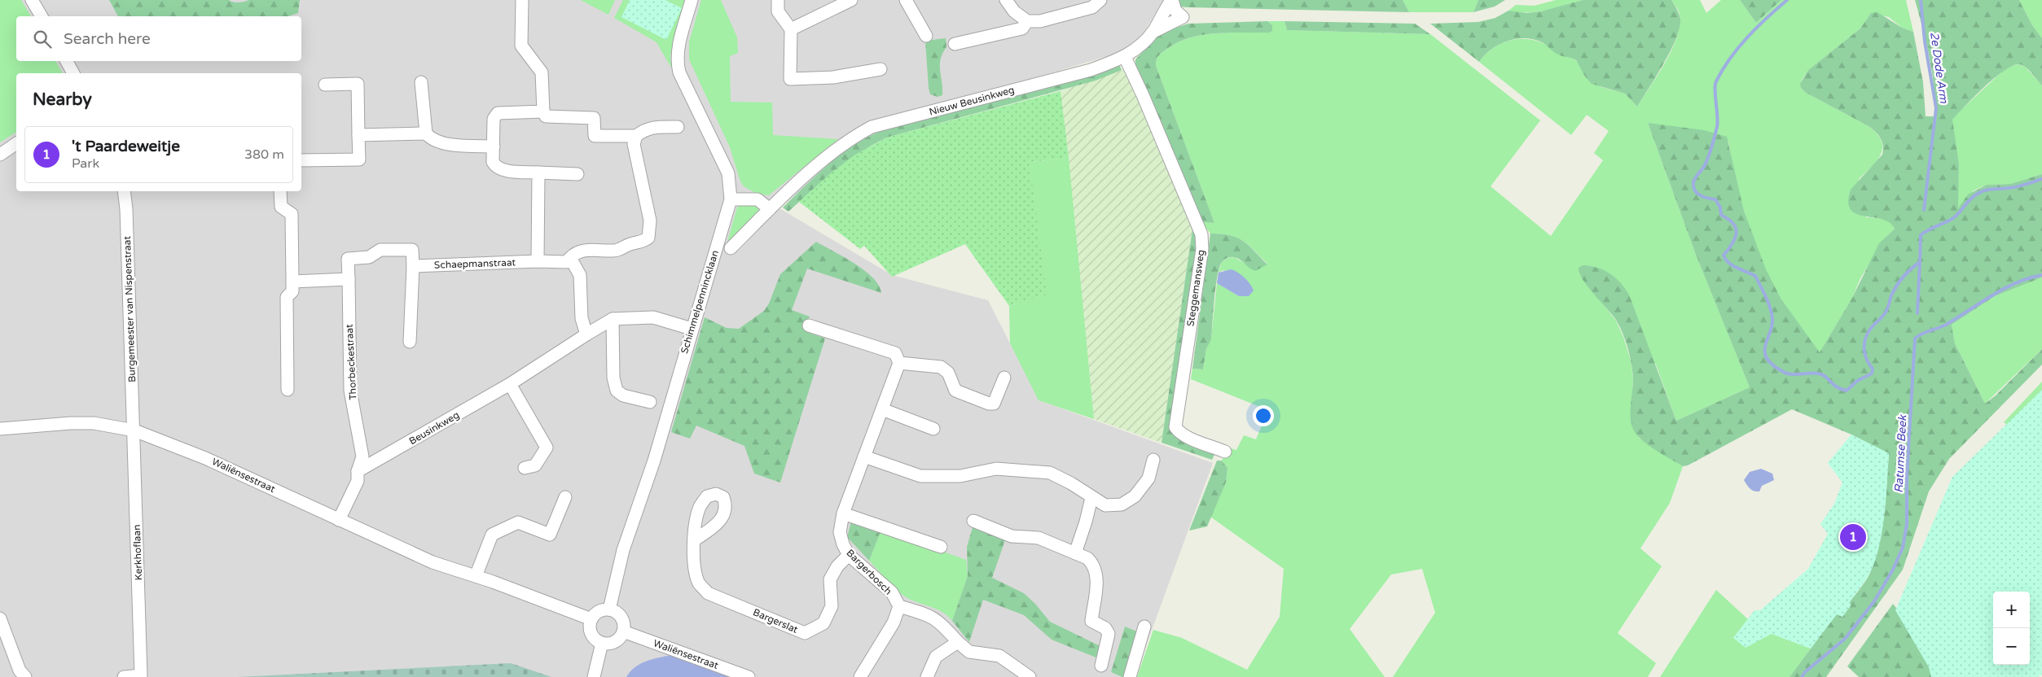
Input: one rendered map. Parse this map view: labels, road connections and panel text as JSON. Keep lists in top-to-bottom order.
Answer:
{
  "streets": {
    "street": [
      "Nieuw Beusinkweg",
      "Schaepmanstraat",
      "Steggemansweg",
      "Schimmelpennincklaan",
      "Burgemeester van Nispenstraat",
      "Thorbeckestraat",
      "Beusinkweg",
      "Waliënsestraat",
      "Kerkhoflaan",
      "Bargerbosch",
      "Bargerslat"
    ]
  },
  "crossings": [
    ["Nieuw Beusinkweg", "Steggemansweg"],
    ["Schimmelpennincklaan", "Waliënsestraat"],
    ["Burgemeester van Nispenstraat", "Waliënsestraat"],
    ["Burgemeester van Nispenstraat", "Kerkhoflaan"],
    ["Thorbeckestraat", "Beusinkweg"],
    ["Thorbeckestraat", "Waliënsestraat"],
    ["Waliënsestraat", "Kerkhoflaan"],
    ["Bargerbosch", "Bargerslat"]
  ],
  "water": ["2e Dode Arm", "Ratumse Beek"],
  "page": {
    "search": "Search here",
    "heading": "Nearby",
    "list": [
      {
        "mark": "1",
        "name": "'t Paardeweitje",
        "note": "Park",
        "value": "380 m"
      }
    ],
    "pins": "1",
    "map_buttons": ["+", "−"]
  }
}
